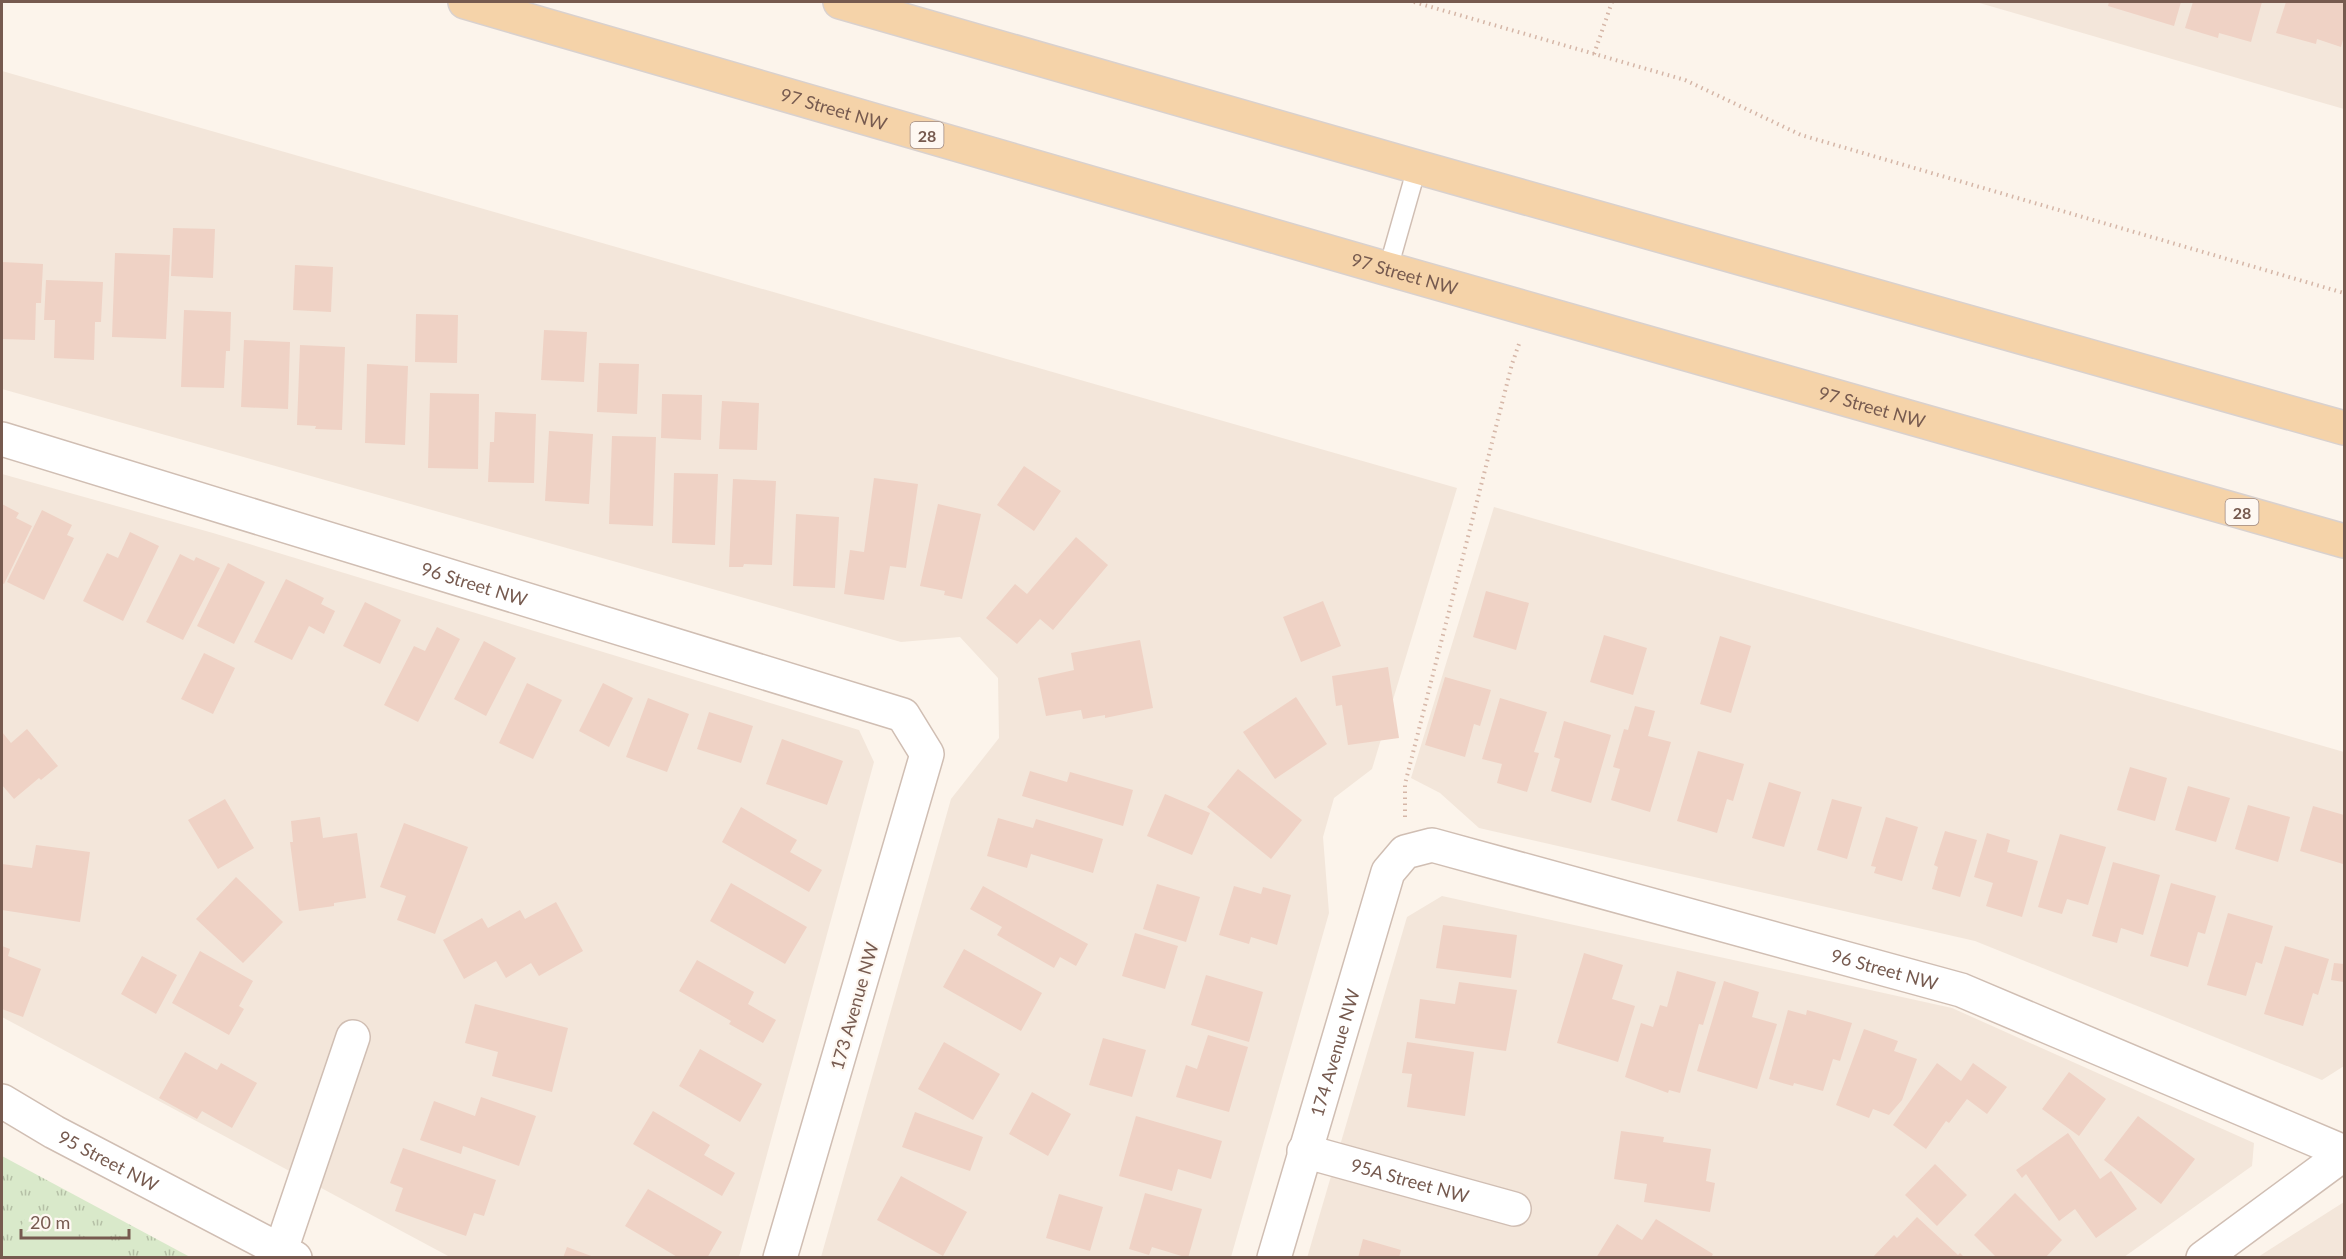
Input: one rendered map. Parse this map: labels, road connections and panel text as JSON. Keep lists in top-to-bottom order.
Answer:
{
  "streets": {
    "main road": ["97 Street NW", "28"],
    "street": [
      "96 Street NW",
      "173 Avenue NW",
      "174 Avenue NW",
      "95 Street NW",
      "95A Street NW"
    ]
  },
  "crossings": [
    ["96 Street NW", "173 Avenue NW"],
    ["96 Street NW", "174 Avenue NW"],
    ["174 Avenue NW", "95A Street NW"]
  ],
  "scale_bar": "20 m"
}
